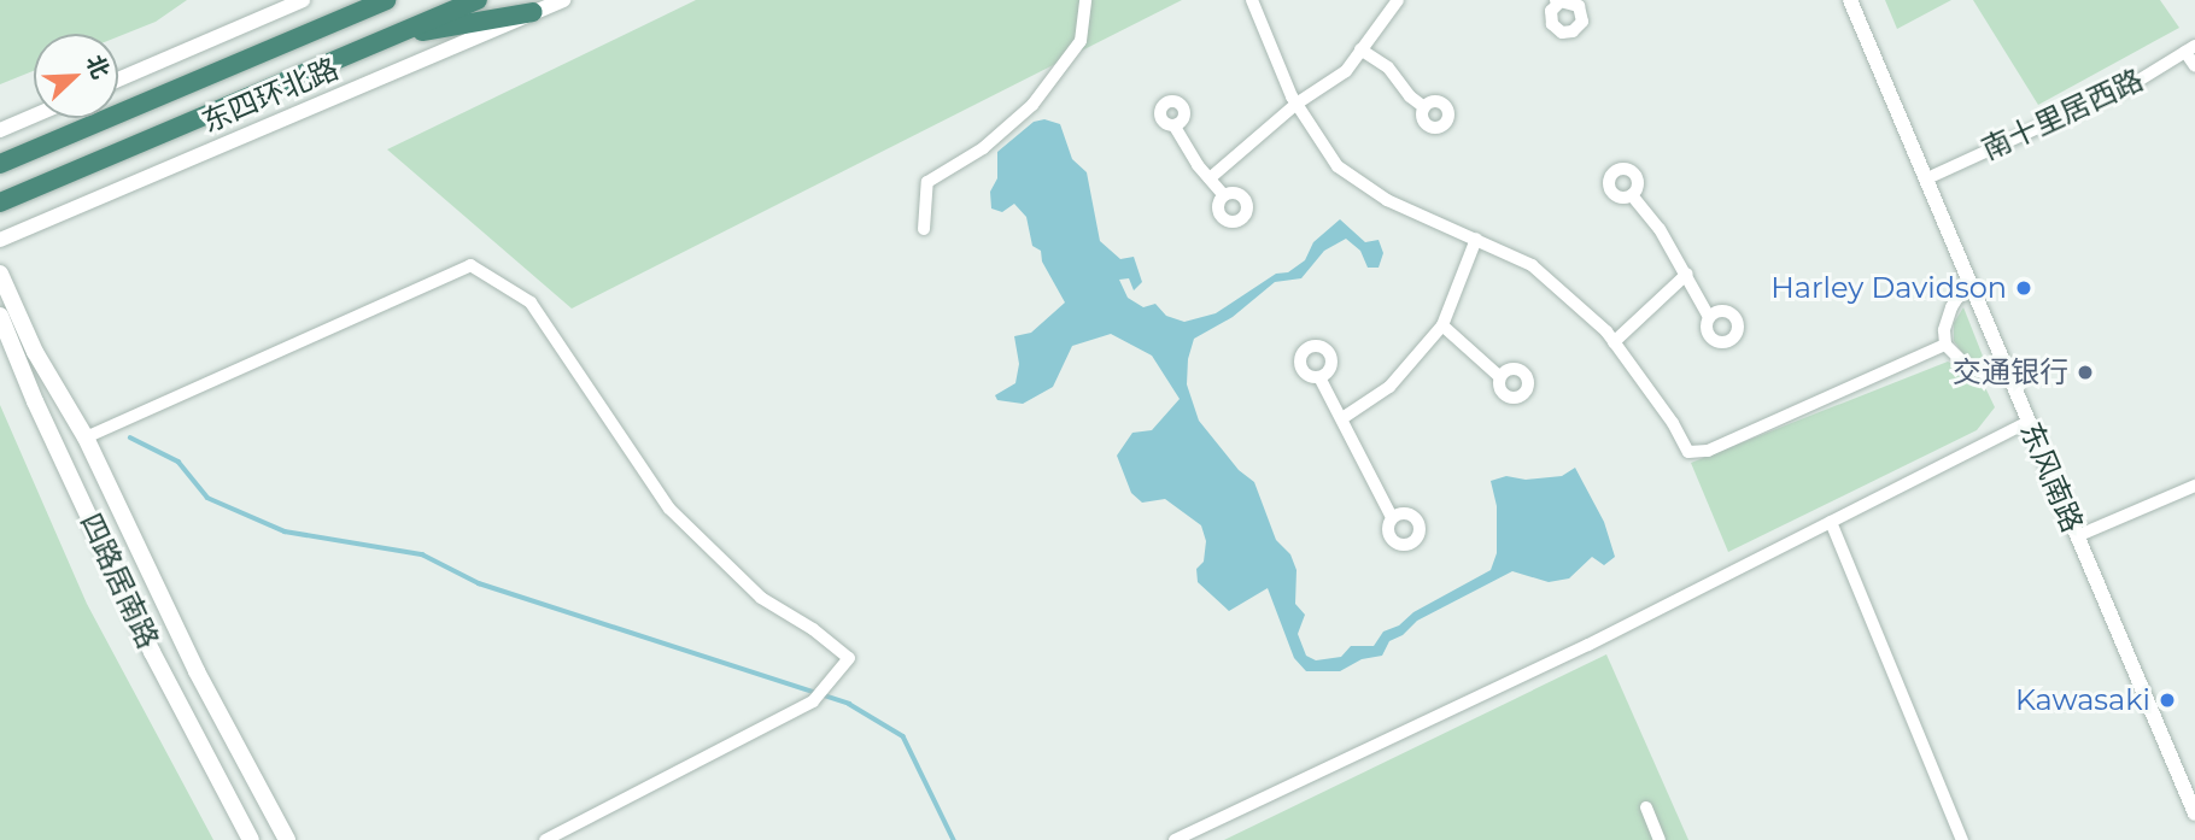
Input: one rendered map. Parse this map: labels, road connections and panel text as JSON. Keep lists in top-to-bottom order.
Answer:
{
  "streets": {
    "highway": ["东四环北路"],
    "main road": ["四路居南路"],
    "street": ["南十里居西路", "东风南路"]
  },
  "crossings": [
    ["南十里居西路", "东风南路"]
  ],
  "places": ["Harley Davidson", "交通银行", "Kawasaki"],
  "north": "top right"
}
